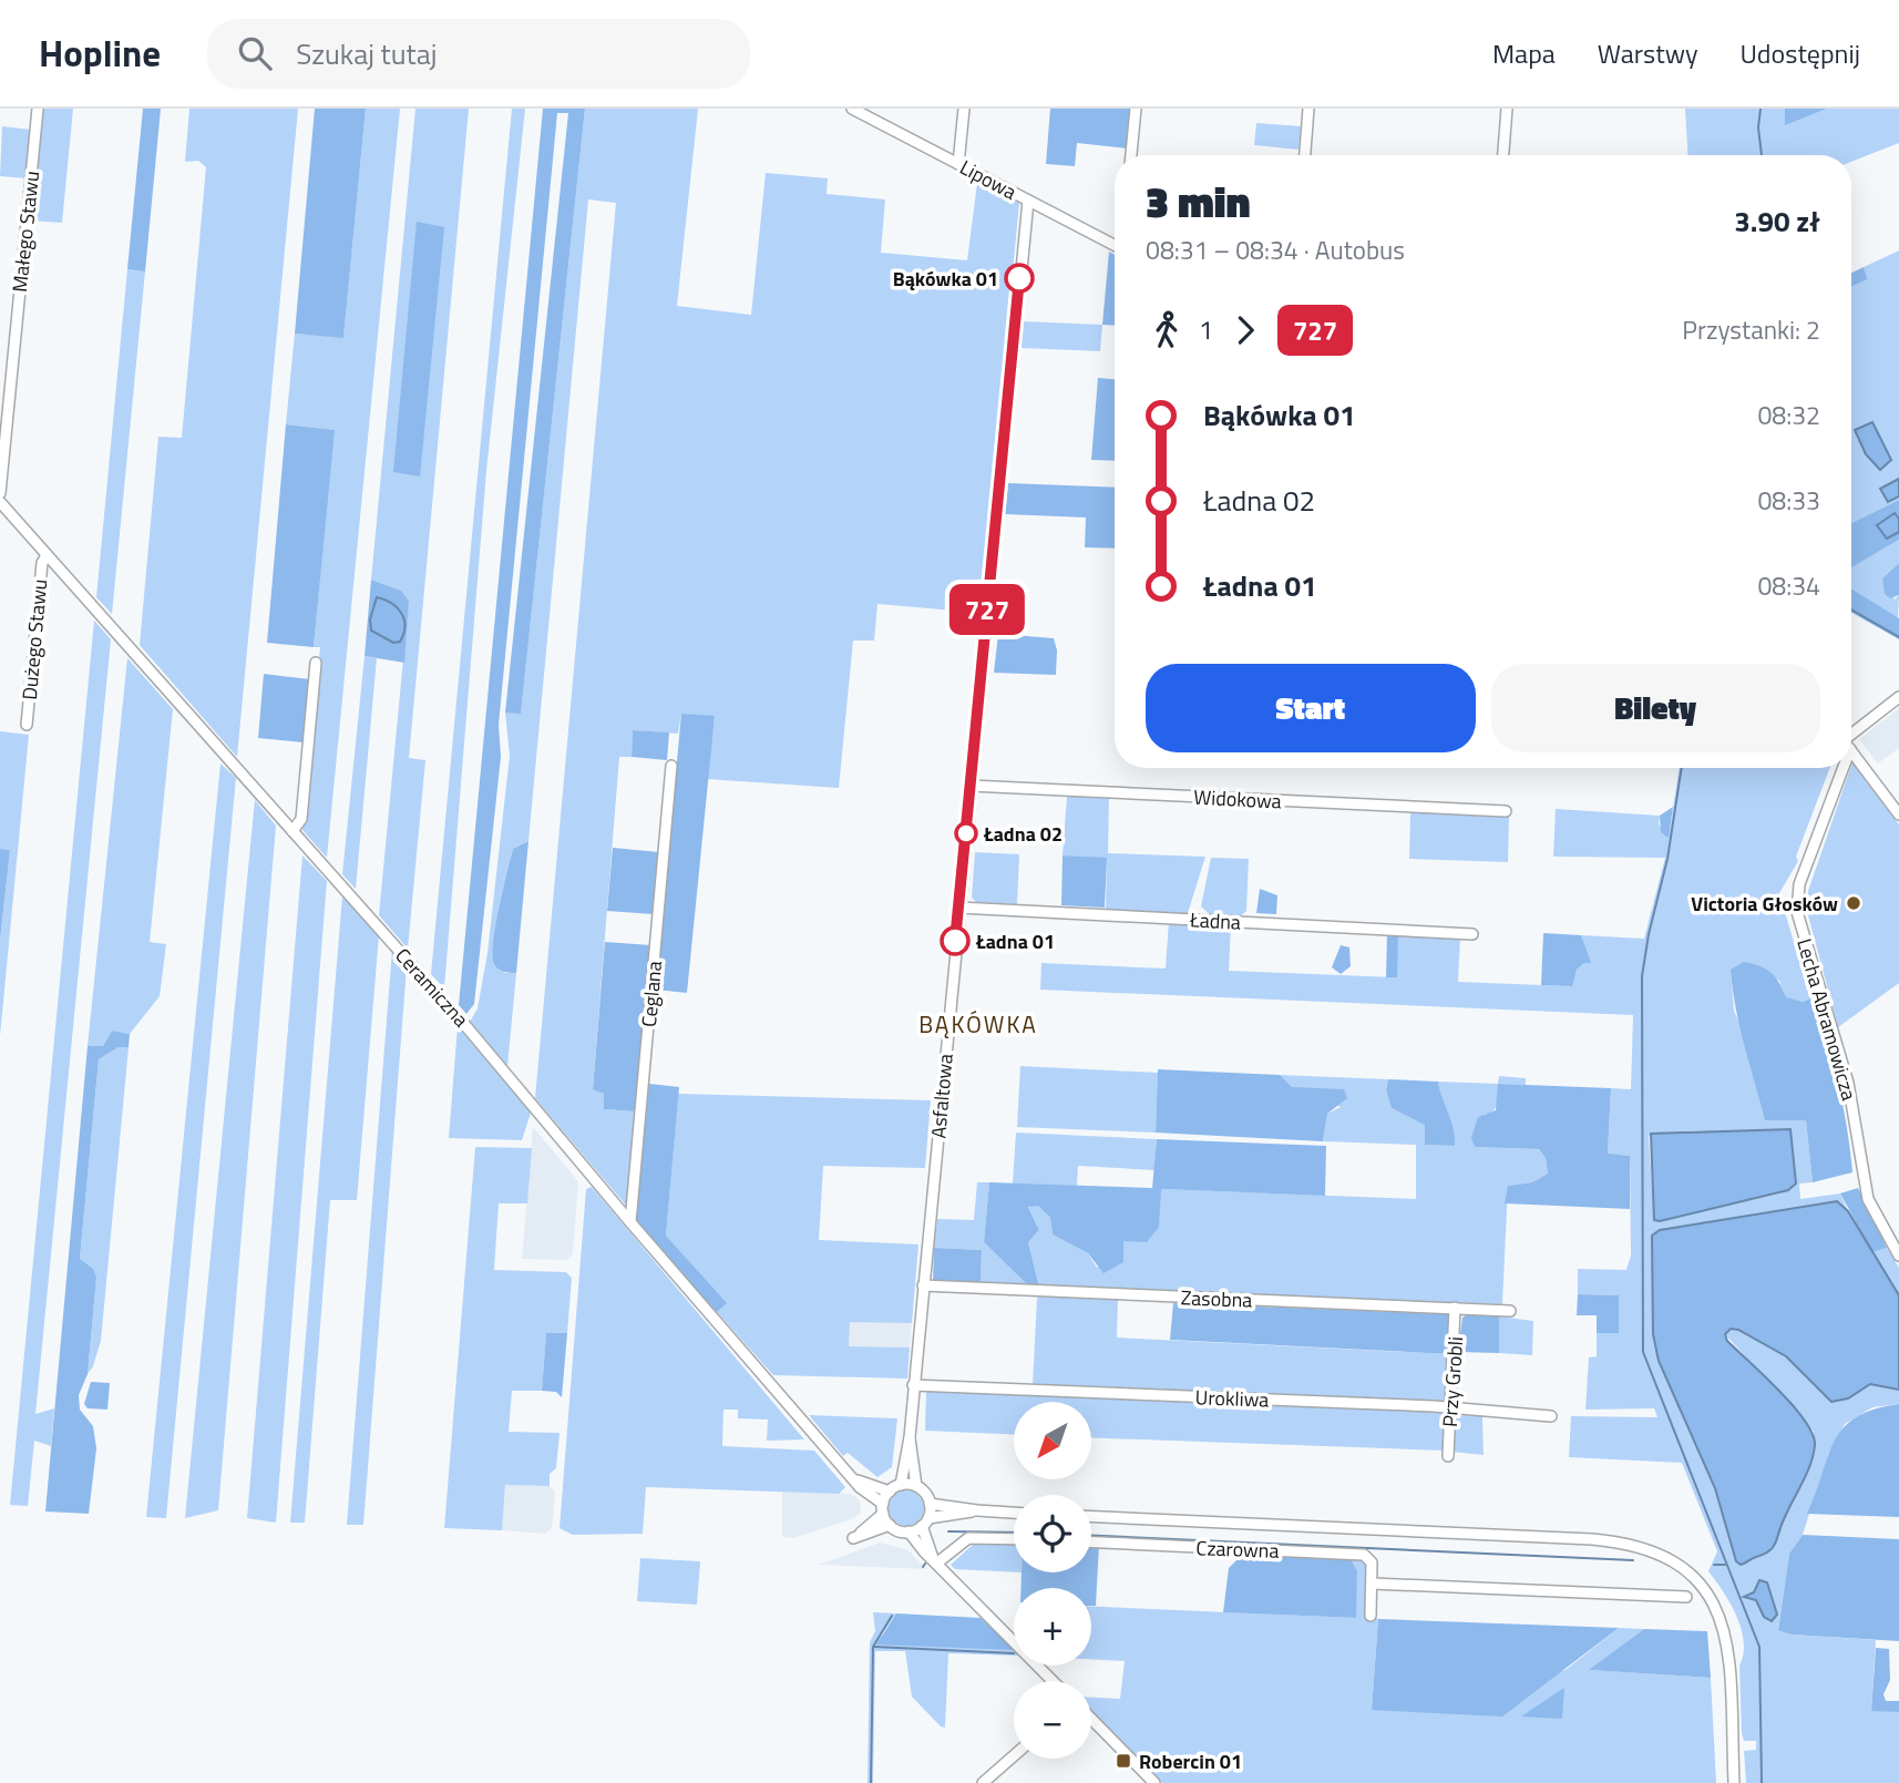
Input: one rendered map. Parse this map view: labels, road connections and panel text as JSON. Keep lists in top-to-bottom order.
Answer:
{
  "streets": {
    "street": [
      "Lipowa",
      "Małego Stawu",
      "Dużego Stawu",
      "Widokowa",
      "Ładna",
      "Ceramiczna",
      "Ceglana",
      "Lecha Abramowicza",
      "Asfaltowa",
      "Zasobna",
      "Przy Grobli",
      "Urokliwa",
      "Czarowna"
    ]
  },
  "crossings": [
    ["Lipowa", "Asfaltowa"],
    ["Dużego Stawu", "Ceramiczna"],
    ["Widokowa", "Asfaltowa"],
    ["Ładna", "Asfaltowa"],
    ["Ceramiczna", "Ceglana"],
    ["Ceramiczna", "Asfaltowa"],
    ["Asfaltowa", "Zasobna"],
    ["Asfaltowa", "Urokliwa"],
    ["Zasobna", "Przy Grobli"],
    ["Przy Grobli", "Urokliwa"]
  ],
  "districts": ["BĄKÓWKA"],
  "places": {
    "other": [
      "Bąkówka 01",
      "Ładna 02",
      "Victoria Głosków",
      "Ładna 01"
    ],
    "transit": ["Robercin 01"]
  },
  "lines": ["bus line 727"],
  "north": "bottom left",
  "page": {
    "header": "Hopline",
    "search": "Szukaj tutaj",
    "nav": ["Mapa", "Warstwy", "Udostępnij"],
    "on_map": "727",
    "heading": ["3 min", "08:31 – 08:34 · Autobus", "3.90 zł"],
    "legs": ["1", "727", "Przystanki: 2"],
    "list": [
      {
        "name": "Bąkówka 01",
        "value": "08:32"
      },
      {
        "name": "Ładna 02",
        "value": "08:33"
      },
      {
        "name": "Ładna 01",
        "value": "08:34"
      }
    ],
    "buttons": ["Start", "Bilety"],
    "map_buttons": ["+", "−"]
  }
}
